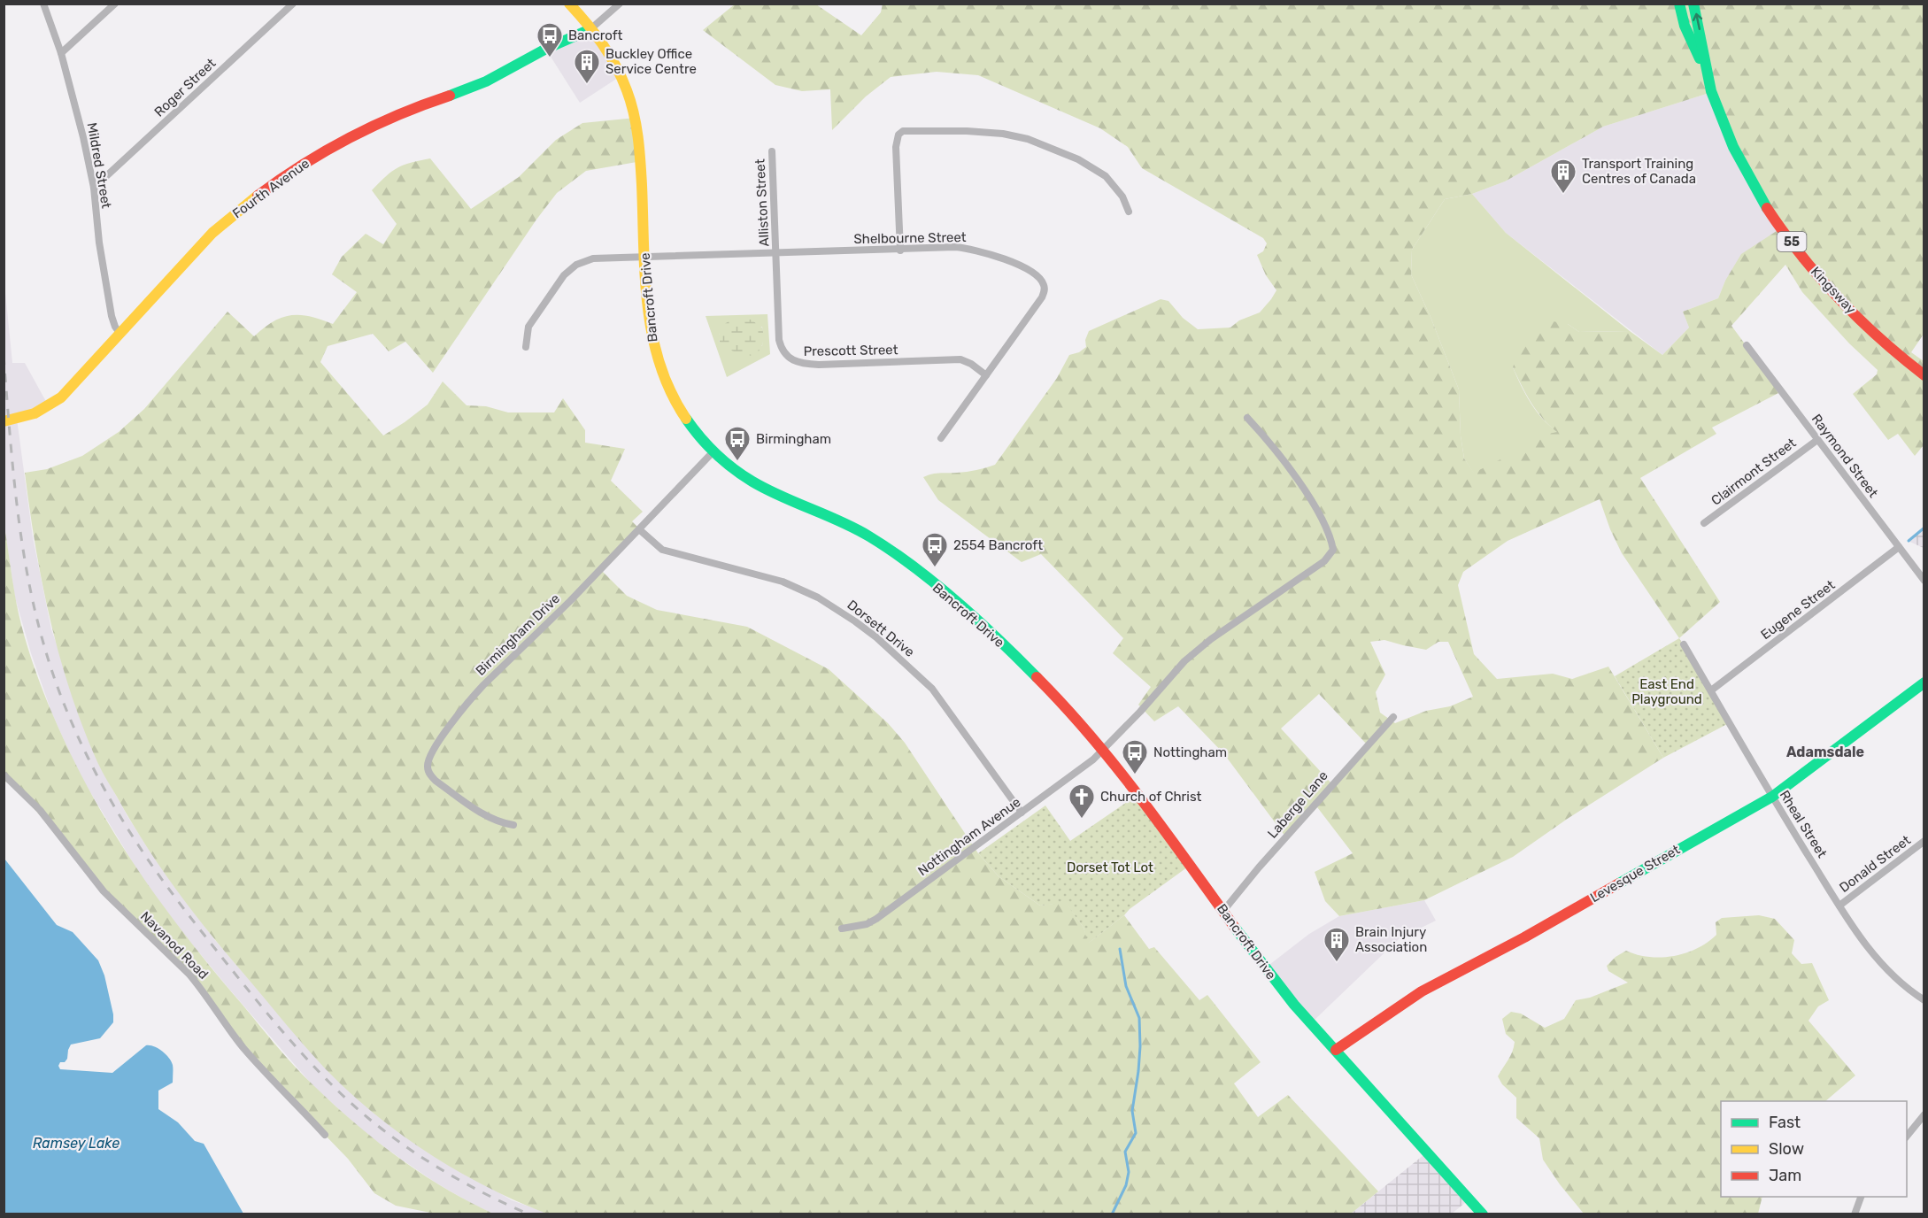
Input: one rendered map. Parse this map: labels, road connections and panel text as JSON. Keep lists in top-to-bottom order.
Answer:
{
  "streets": {
    "main road": [
      "Fourth Avenue",
      "55",
      "Kingsway",
      "Bancroft Drive",
      "Levesque Street"
    ],
    "street": [
      "Roger Street",
      "Mildred Street",
      "Alliston Street",
      "Shelbourne Street",
      "Prescott Street",
      "Raymond Street",
      "Clairmont Street",
      "Eugene Street",
      "Dorsett Drive",
      "Birmingham Drive",
      "Laberge Lane",
      "Rheal Street",
      "Nottingham Avenue",
      "Donald Street",
      "Navanod Road"
    ]
  },
  "crossings": [
    ["Roger Street", "Mildred Street"],
    ["Mildred Street", "Fourth Avenue"],
    ["Fourth Avenue", "Bancroft Drive"],
    ["Alliston Street", "Shelbourne Street"],
    ["Alliston Street", "Prescott Street"],
    ["Shelbourne Street", "Bancroft Drive"],
    ["Shelbourne Street", "Prescott Street"],
    ["Bancroft Drive", "Birmingham Drive"],
    ["Bancroft Drive", "Laberge Lane"],
    ["Bancroft Drive", "Nottingham Avenue"],
    ["Bancroft Drive", "Levesque Street"],
    ["Raymond Street", "Clairmont Street"],
    ["Raymond Street", "Eugene Street"],
    ["Eugene Street", "Rheal Street"],
    ["Dorsett Drive", "Birmingham Drive"],
    ["Dorsett Drive", "Nottingham Avenue"],
    ["Rheal Street", "Donald Street"],
    ["Rheal Street", "Levesque Street"]
  ],
  "districts": ["Adamsdale"],
  "water": ["Ramsey Lake"],
  "parks": ["East End Playground", "Dorset Tot Lot"],
  "places": {
    "bus stop": [
      "Bancroft",
      "Birmingham",
      "2554 Bancroft",
      "Nottingham"
    ],
    "building": ["Buckley Office Service Centre", "Transport Training Centres of Canada", "Brain Injury Association"],
    "church": ["Church of Christ"]
  },
  "legend": ["Fast", "Slow", "Jam"]
}
